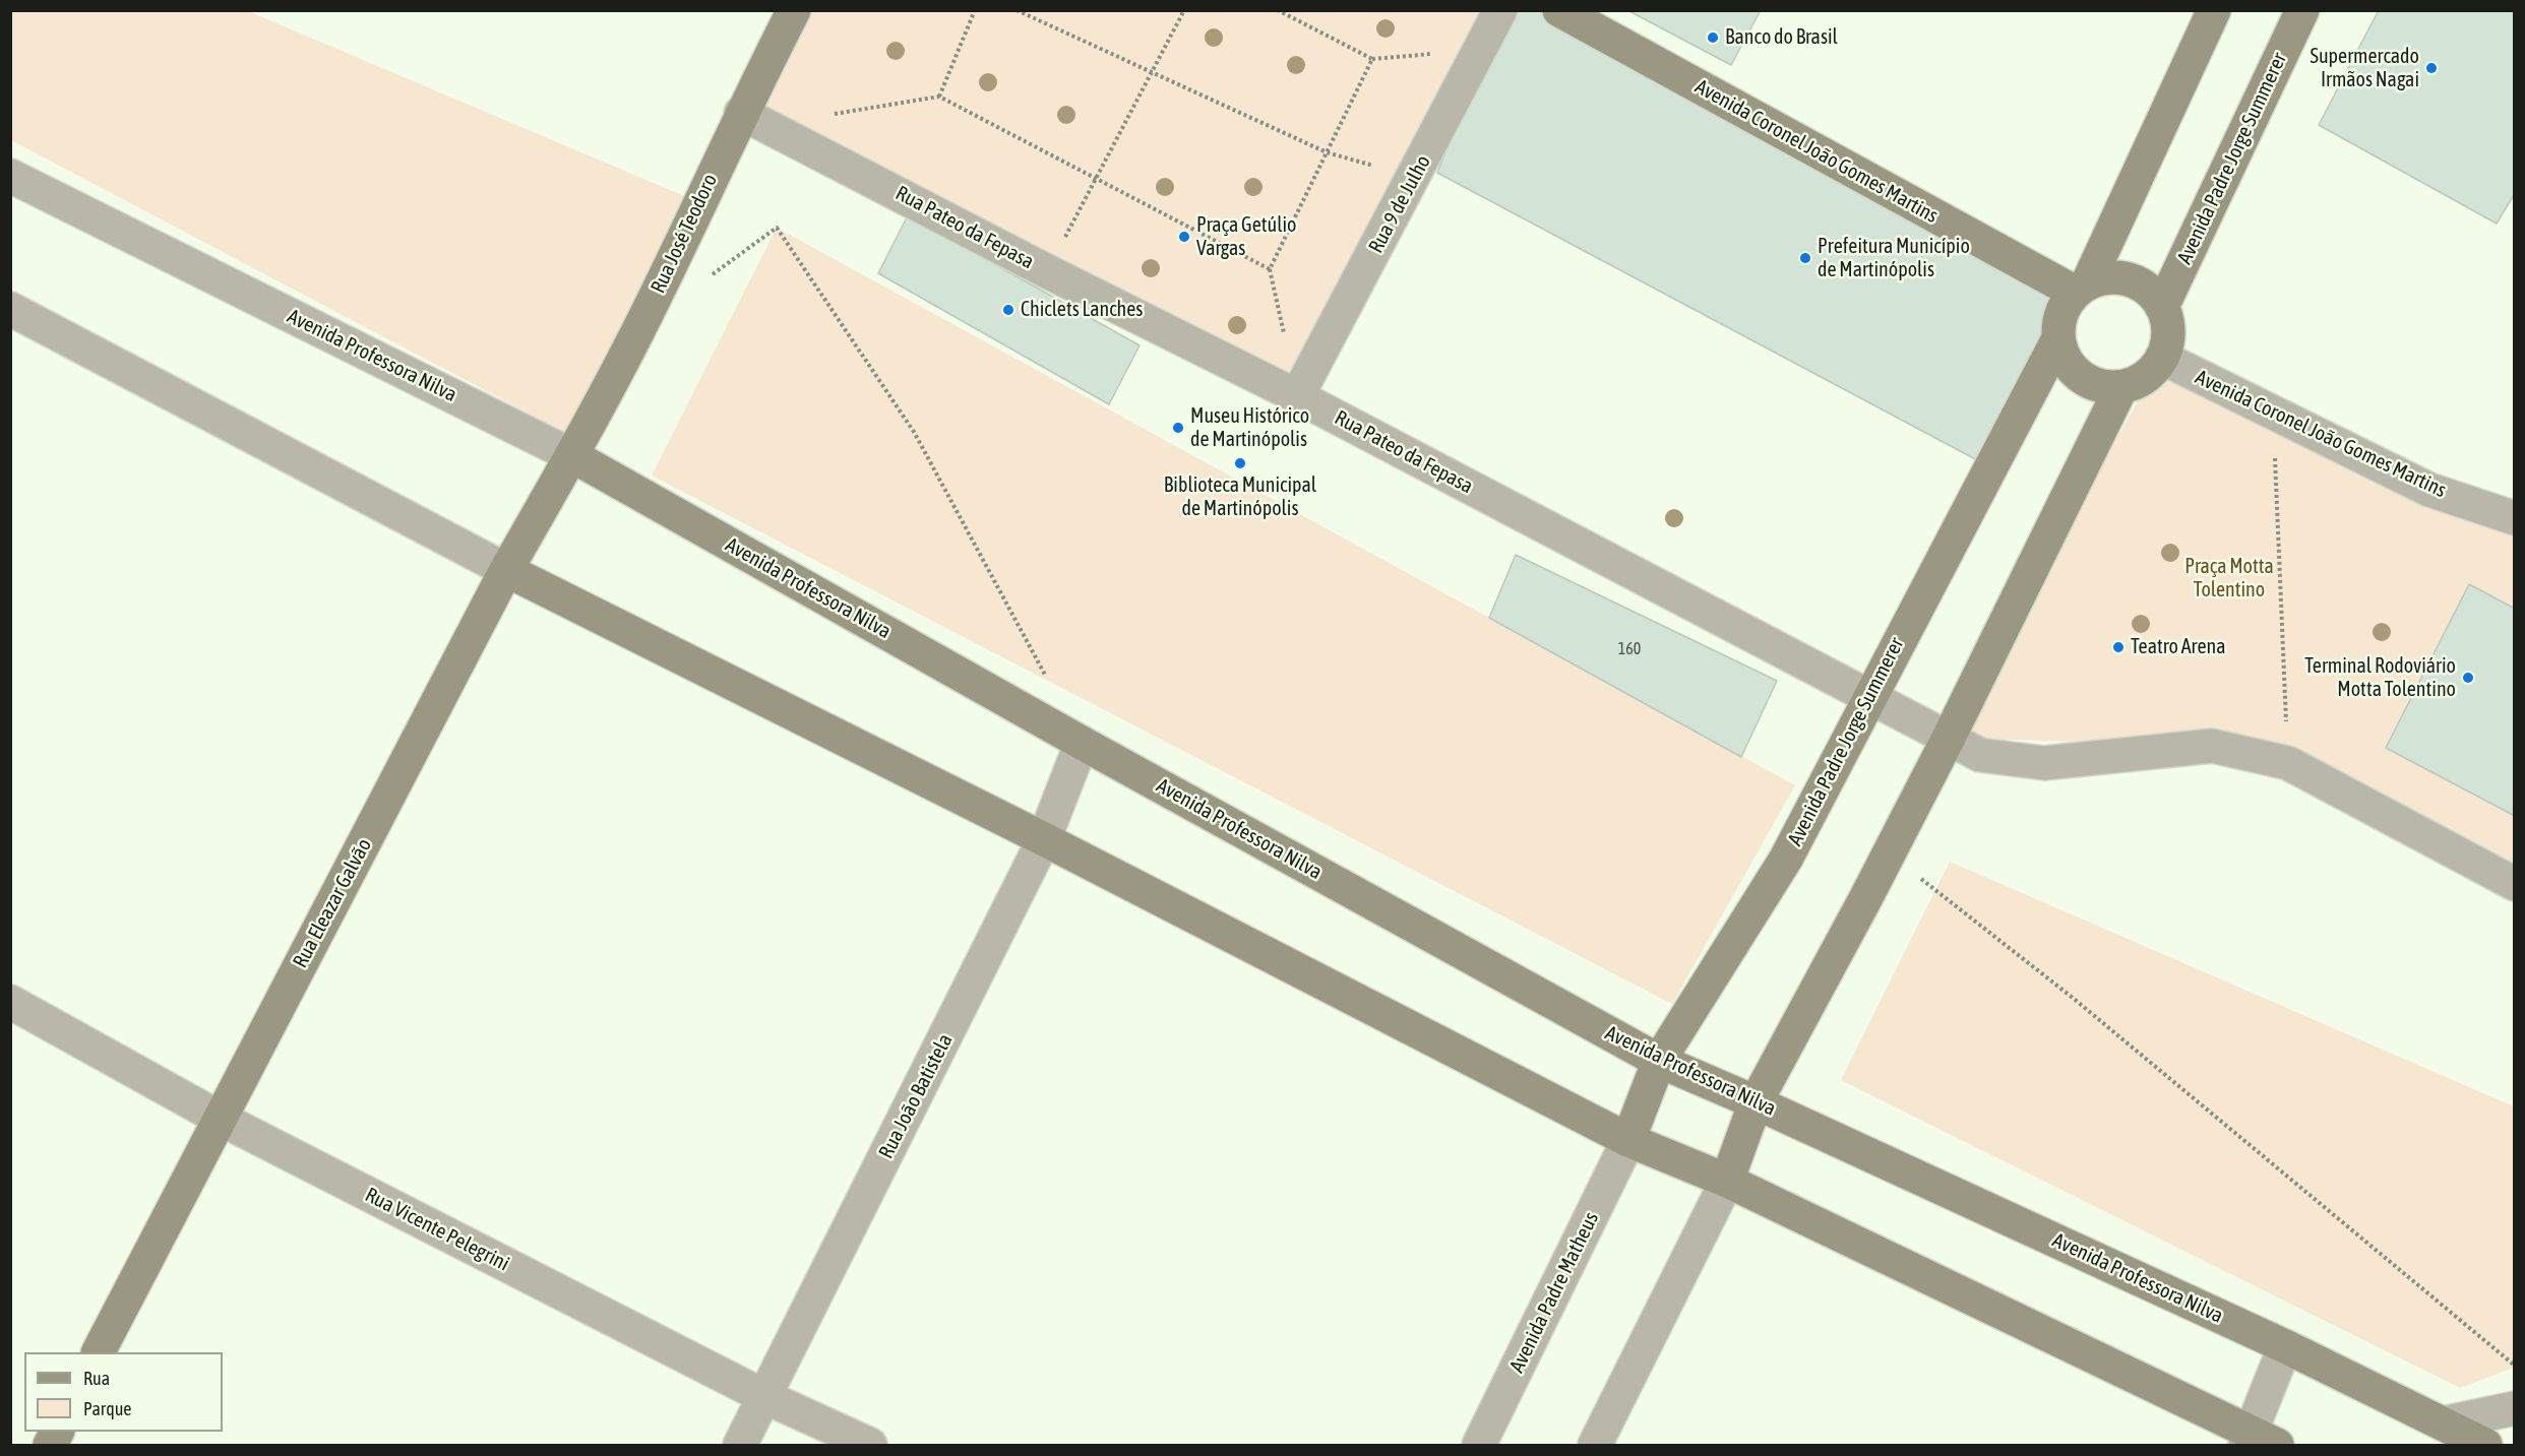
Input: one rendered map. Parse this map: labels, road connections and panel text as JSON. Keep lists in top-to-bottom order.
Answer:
{
  "streets": {
    "street": [
      "Avenida Coronel João Gomes Martins",
      "Avenida Padre Jorge Summerer",
      "Rua 9 de Julho",
      "Rua Pateo da Fepasa",
      "Rua José Teodoro",
      "Avenida Professora Nilva",
      "Rua Eleazar Galvão",
      "Rua João Batistela",
      "Rua Vicente Pelegrini",
      "Avenida Padre Matheus"
    ]
  },
  "crossings": [
    ["Avenida Coronel João Gomes Martins", "Avenida Padre Jorge Summerer"],
    ["Avenida Padre Jorge Summerer", "Rua Pateo da Fepasa"],
    ["Avenida Padre Jorge Summerer", "Avenida Professora Nilva"],
    ["Avenida Padre Jorge Summerer", "Avenida Padre Matheus"],
    ["Rua 9 de Julho", "Rua Pateo da Fepasa"],
    ["Rua Pateo da Fepasa", "Rua José Teodoro"],
    ["Rua José Teodoro", "Avenida Professora Nilva"],
    ["Rua José Teodoro", "Rua Eleazar Galvão"],
    ["Avenida Professora Nilva", "Rua Eleazar Galvão"],
    ["Avenida Professora Nilva", "Rua João Batistela"],
    ["Rua Eleazar Galvão", "Rua Vicente Pelegrini"],
    ["Rua João Batistela", "Rua Vicente Pelegrini"]
  ],
  "parks": ["Praça Motta Tolentino"],
  "places": [
    "Banco do Brasil",
    "Supermercado Irmãos Nagai",
    "Praça Getúlio Vargas",
    "Prefeitura Município de Martinópolis",
    "Chiclets Lanches",
    "Museu Histórico de Martinópolis",
    "Biblioteca Municipal de Martinópolis",
    "Teatro Arena",
    "Terminal Rodoviário Motta Tolentino"
  ],
  "house_numbers": ["160"],
  "legend": ["Rua", "Parque"]
}
